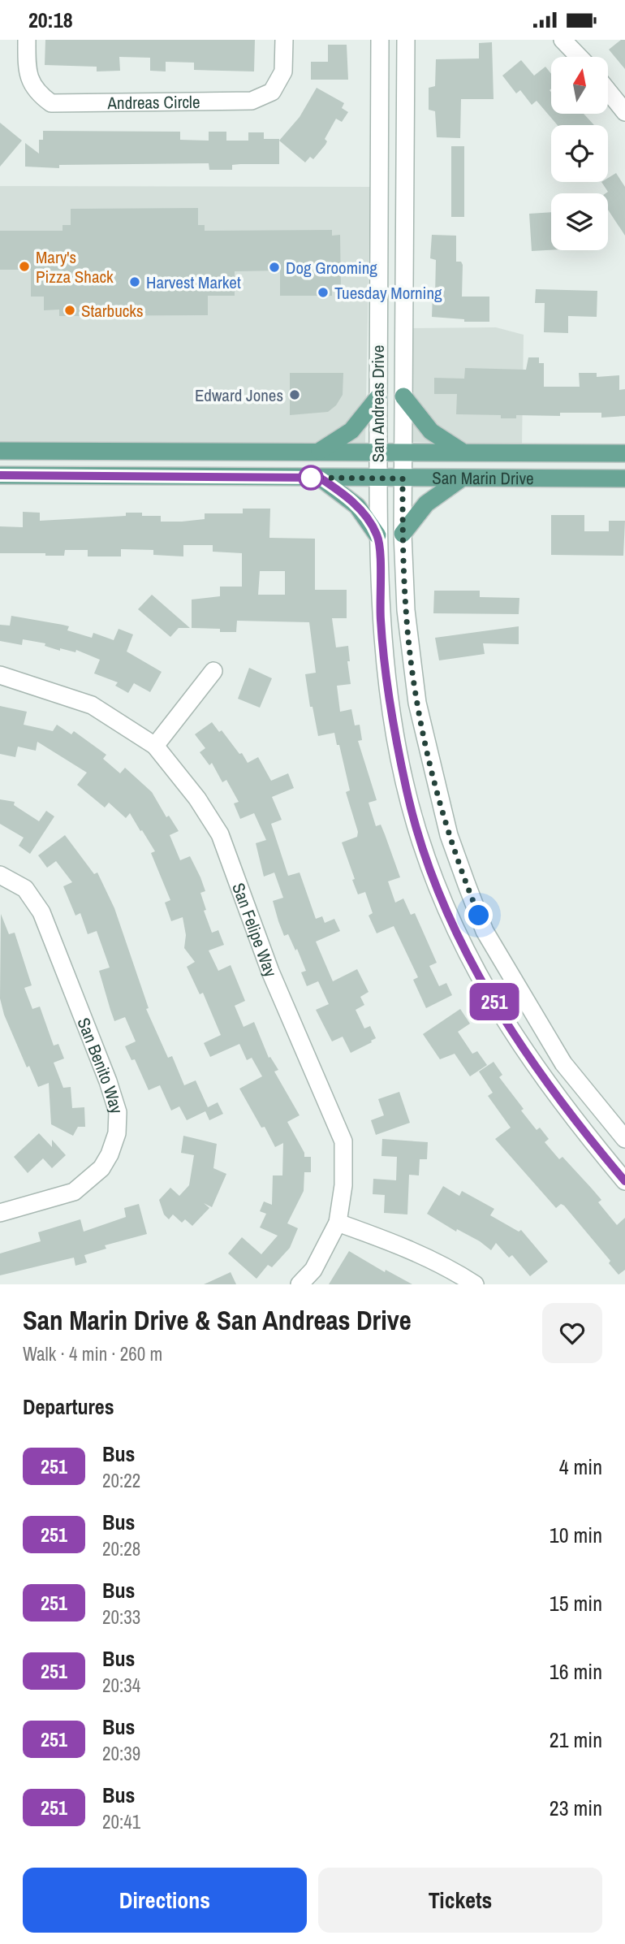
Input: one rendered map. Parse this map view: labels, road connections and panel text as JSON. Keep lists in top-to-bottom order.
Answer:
{
  "streets": {
    "main road": ["San Marin Drive"],
    "street": [
      "Andreas Circle",
      "San Andreas Drive",
      "San Felipe Way",
      "San Benito Way"
    ]
  },
  "crossings": [
    ["San Andreas Drive", "San Marin Drive"]
  ],
  "places": [
    "Mary's Pizza Shack",
    "Dog Grooming",
    "Harvest Market",
    "Tuesday Morning",
    "Starbucks",
    "Edward Jones"
  ],
  "lines": ["bus line 251"],
  "north": "top",
  "page": {
    "status": "20:18",
    "on_map": "251",
    "heading": [
      ["San Marin Drive & San Andreas Drive", "Walk · 4 min · 260 m"],
      "Departures"
    ],
    "list": [
      {
        "mark": "251",
        "name": "Bus",
        "note": "20:22",
        "value": "4 min"
      },
      {
        "mark": "251",
        "name": "Bus",
        "note": "20:28",
        "value": "10 min"
      },
      {
        "mark": "251",
        "name": "Bus",
        "note": "20:33",
        "value": "15 min"
      },
      {
        "mark": "251",
        "name": "Bus",
        "note": "20:34",
        "value": "16 min"
      },
      {
        "mark": "251",
        "name": "Bus",
        "note": "20:39",
        "value": "21 min"
      },
      {
        "mark": "251",
        "name": "Bus",
        "note": "20:41",
        "value": "23 min"
      }
    ],
    "buttons": ["Directions", "Tickets"]
  }
}
